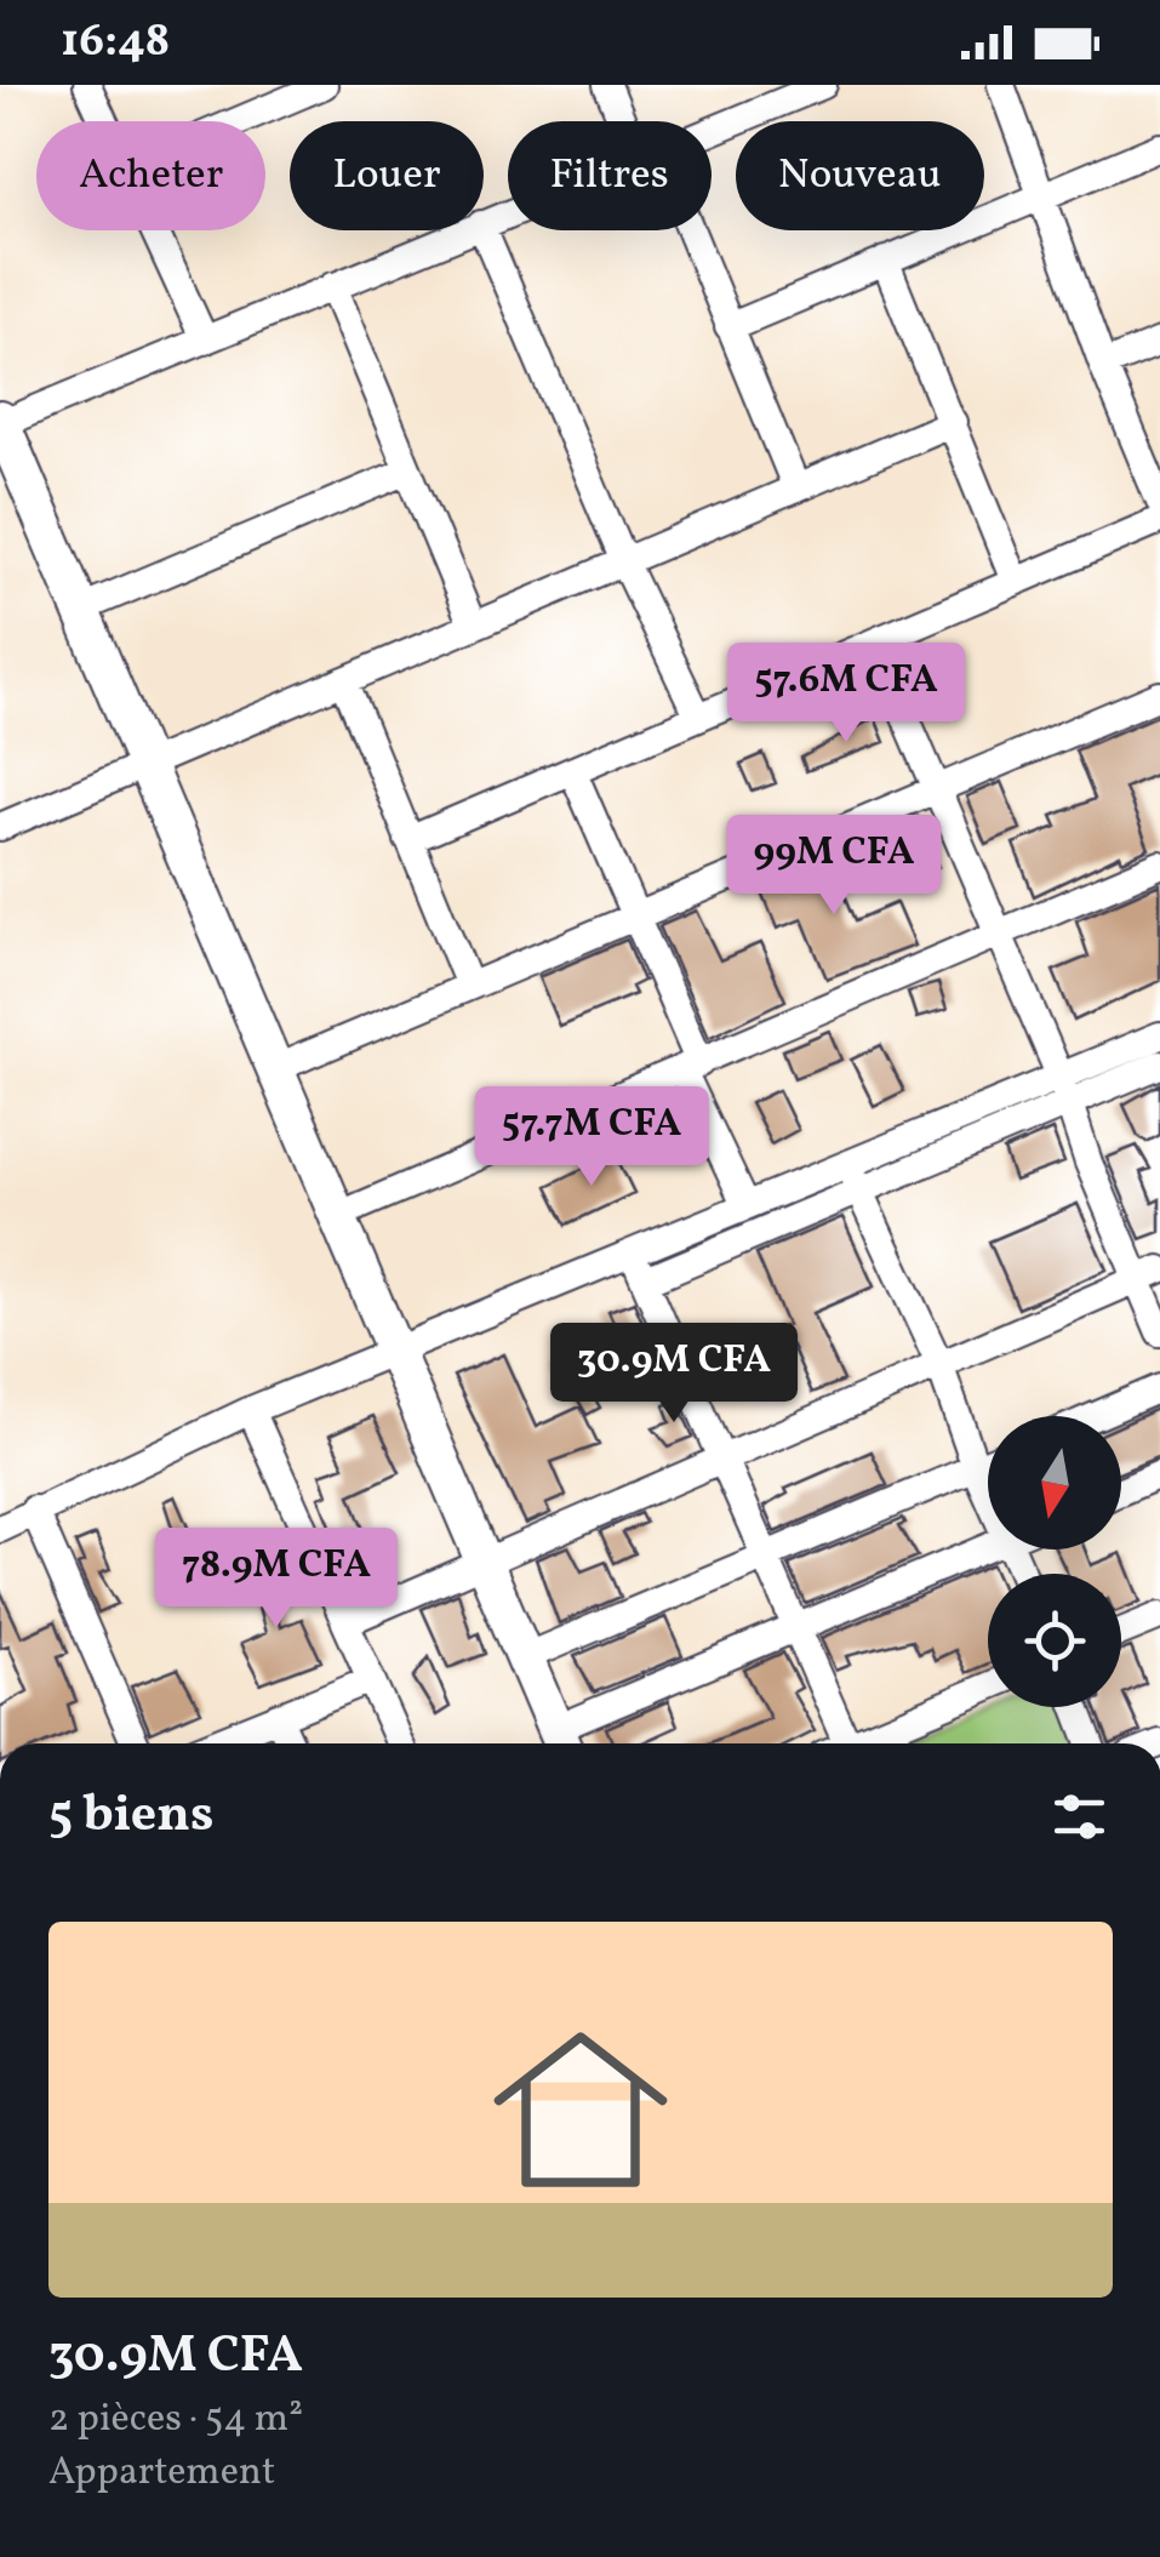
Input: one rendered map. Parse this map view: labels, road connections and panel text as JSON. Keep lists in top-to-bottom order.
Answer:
{
  "north": "bottom",
  "page": {
    "status": "16:48",
    "chip": [
      "Acheter",
      "Louer",
      "Filtres",
      "Nouveau"
    ],
    "price": [
      "57.6M CFA",
      "99M CFA",
      "57.7M CFA",
      "30.9M CFA",
      "78.9M CFA"
    ],
    "heading": "5 biens",
    "list": [
      {
        "name": "30.9M CFA",
        "note": "2 pièces · 54 m² · Appartement"
      }
    ]
  }
}
